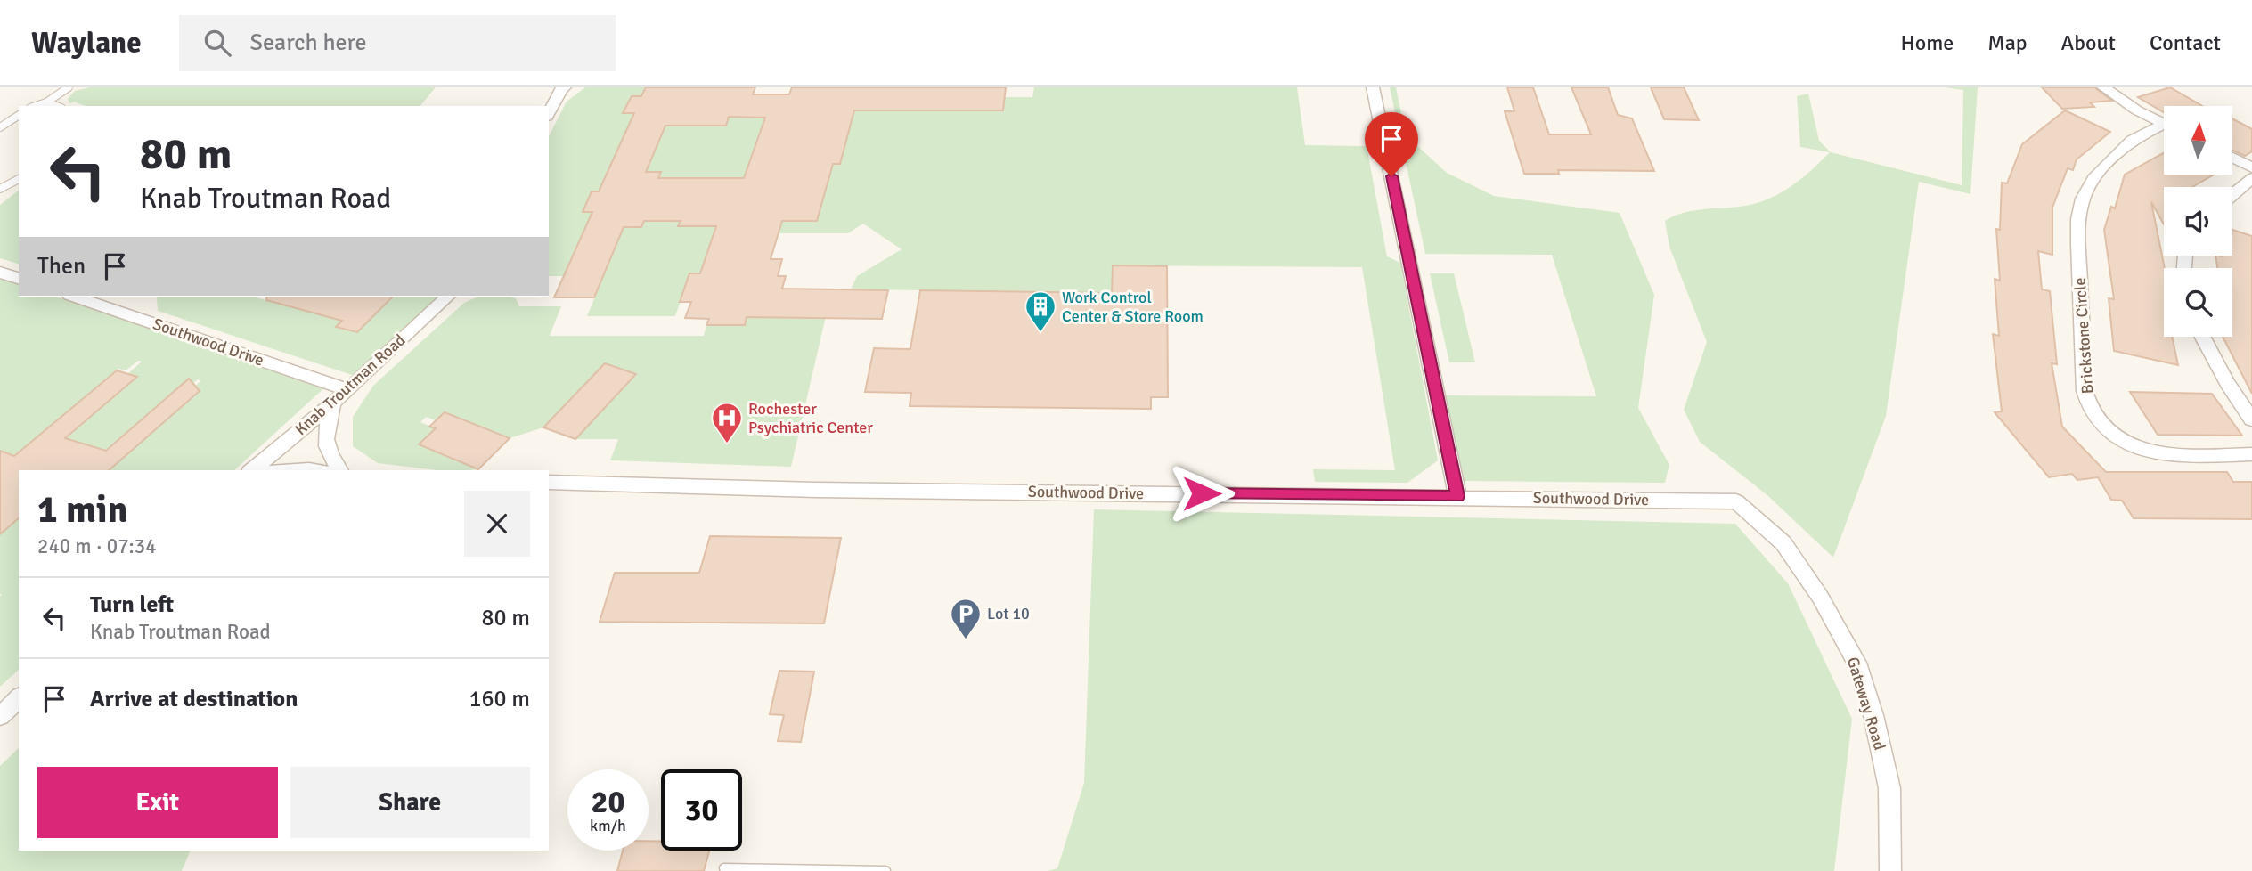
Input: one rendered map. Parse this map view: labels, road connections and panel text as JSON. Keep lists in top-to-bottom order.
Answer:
{
  "streets": {
    "street": [
      "Brickstone Circle",
      "Southwood Drive",
      "Knab Troutman Road",
      "Gateway Road"
    ]
  },
  "crossings": [
    ["Southwood Drive", "Knab Troutman Road"],
    ["Southwood Drive", "Gateway Road"]
  ],
  "places": {
    "building": ["Work Control Center & Store Room"],
    "hospital": ["Rochester Psychiatric Center"],
    "parking": ["Lot 10"]
  },
  "north": "top",
  "page": {
    "header": "Waylane",
    "search": "Search here",
    "nav": [
      "Home",
      "Map",
      "About",
      "Contact"
    ],
    "turn": ["80 m", "Knab Troutman Road"],
    "then": "Then",
    "heading": ["1 min", "240 m · 07:34"],
    "list": [
      {
        "name": "Turn left",
        "note": "Knab Troutman Road",
        "value": "80 m"
      },
      {
        "name": "Arrive at destination",
        "value": "160 m"
      }
    ],
    "buttons": ["Exit", "Share"],
    "speed": "20 km/h",
    "limit": "30"
  }
}
